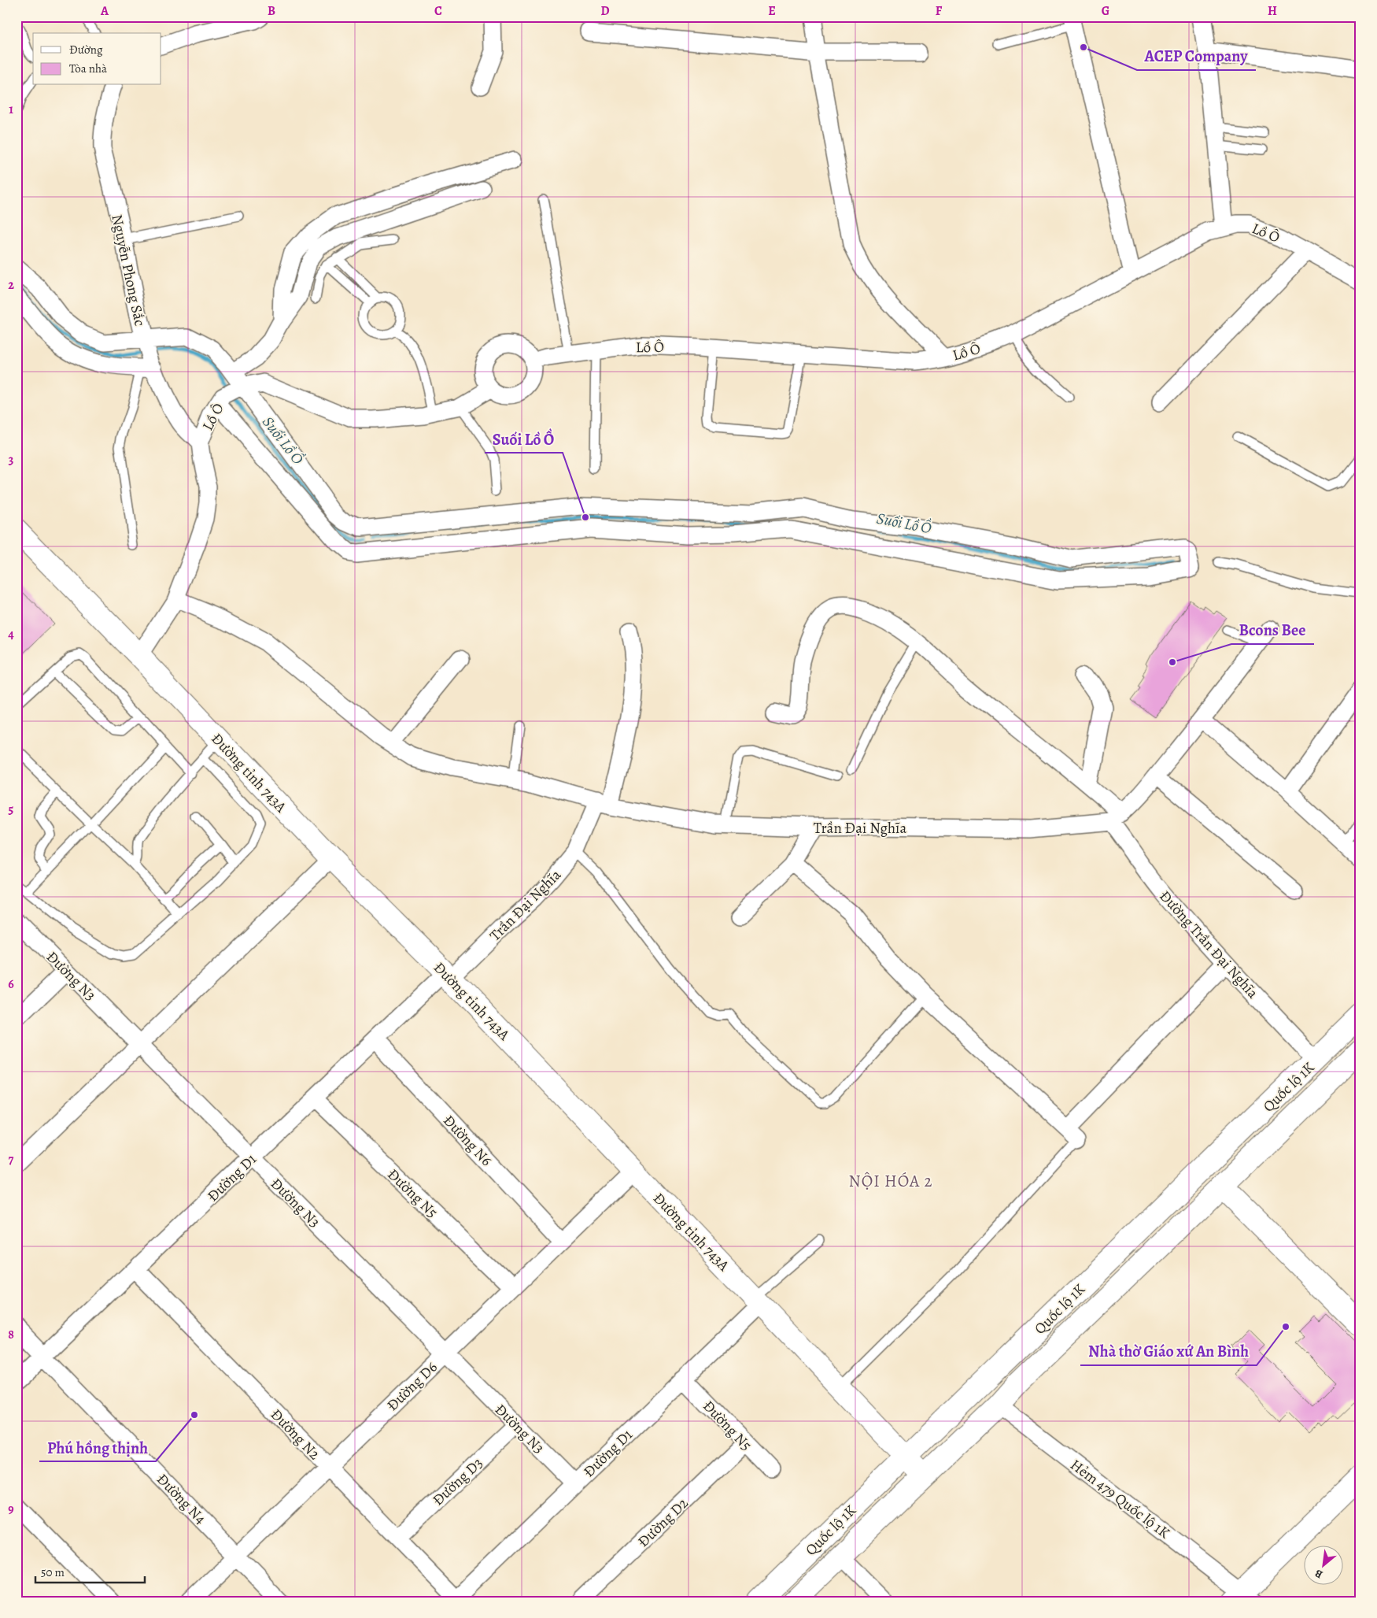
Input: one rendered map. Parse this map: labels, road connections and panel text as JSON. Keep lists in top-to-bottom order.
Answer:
{
  "streets": {
    "main road": ["Đường tỉnh 743A", "Quốc lộ 1K"],
    "street": [
      "Lồ Ô",
      "Nguyễn Phong Sắc",
      "Trần Đại Nghĩa",
      "Đường Trần Đại Nghĩa",
      "Đường N3",
      "Đường N6",
      "Đường D1",
      "Đường N5",
      "Đường D6",
      "Đường N2",
      "Đường D3",
      "Đường N4",
      "Hẻm 479 Quốc lộ 1K",
      "Đường D2"
    ]
  },
  "crossings": [
    ["Lồ Ô", "Nguyễn Phong Sắc"],
    ["Lồ Ô", "Đường tỉnh 743A"],
    ["Đường tỉnh 743A", "Trần Đại Nghĩa"],
    ["Đường tỉnh 743A", "Quốc lộ 1K"],
    ["Đường tỉnh 743A", "Đường D1"],
    ["Đường tỉnh 743A", "Đường D6"],
    ["Trần Đại Nghĩa", "Đường Trần Đại Nghĩa"],
    ["Trần Đại Nghĩa", "Đường D1"],
    ["Đường Trần Đại Nghĩa", "Quốc lộ 1K"],
    ["Đường N3", "Đường D1"],
    ["Đường N3", "Đường D6"],
    ["Đường N3", "Đường D3"],
    ["Quốc lộ 1K", "Hẻm 479 Quốc lộ 1K"],
    ["Đường N6", "Đường D1"],
    ["Đường N6", "Đường D6"],
    ["Đường D1", "Đường N5"],
    ["Đường D1", "Đường N2"],
    ["Đường D1", "Đường N4"],
    ["Đường N5", "Đường D6"],
    ["Đường N5", "Đường D2"],
    ["Đường D6", "Đường N2"],
    ["Đường D6", "Đường N4"],
    ["Đường N2", "Đường D3"]
  ],
  "districts": ["NỘI HÓA 2"],
  "water": ["Suối Lồ Ồ"],
  "places": [
    "ACEP Company",
    "Suối Lồ Ồ",
    "Bcons Bee",
    "Nhà thờ Giáo xứ An Bình",
    "Phú hồng thịnh"
  ],
  "legend": ["Đường", "Tòa nhà"],
  "scale_bar": "50 m",
  "north": "bottom left",
  "grid": {
    "columns": [
      "A",
      "B",
      "C",
      "D",
      "E",
      "F",
      "G",
      "H"
    ],
    "rows": [
      "1",
      "2",
      "3",
      "4",
      "5",
      "6",
      "7",
      "8",
      "9"
    ]
  }
}
